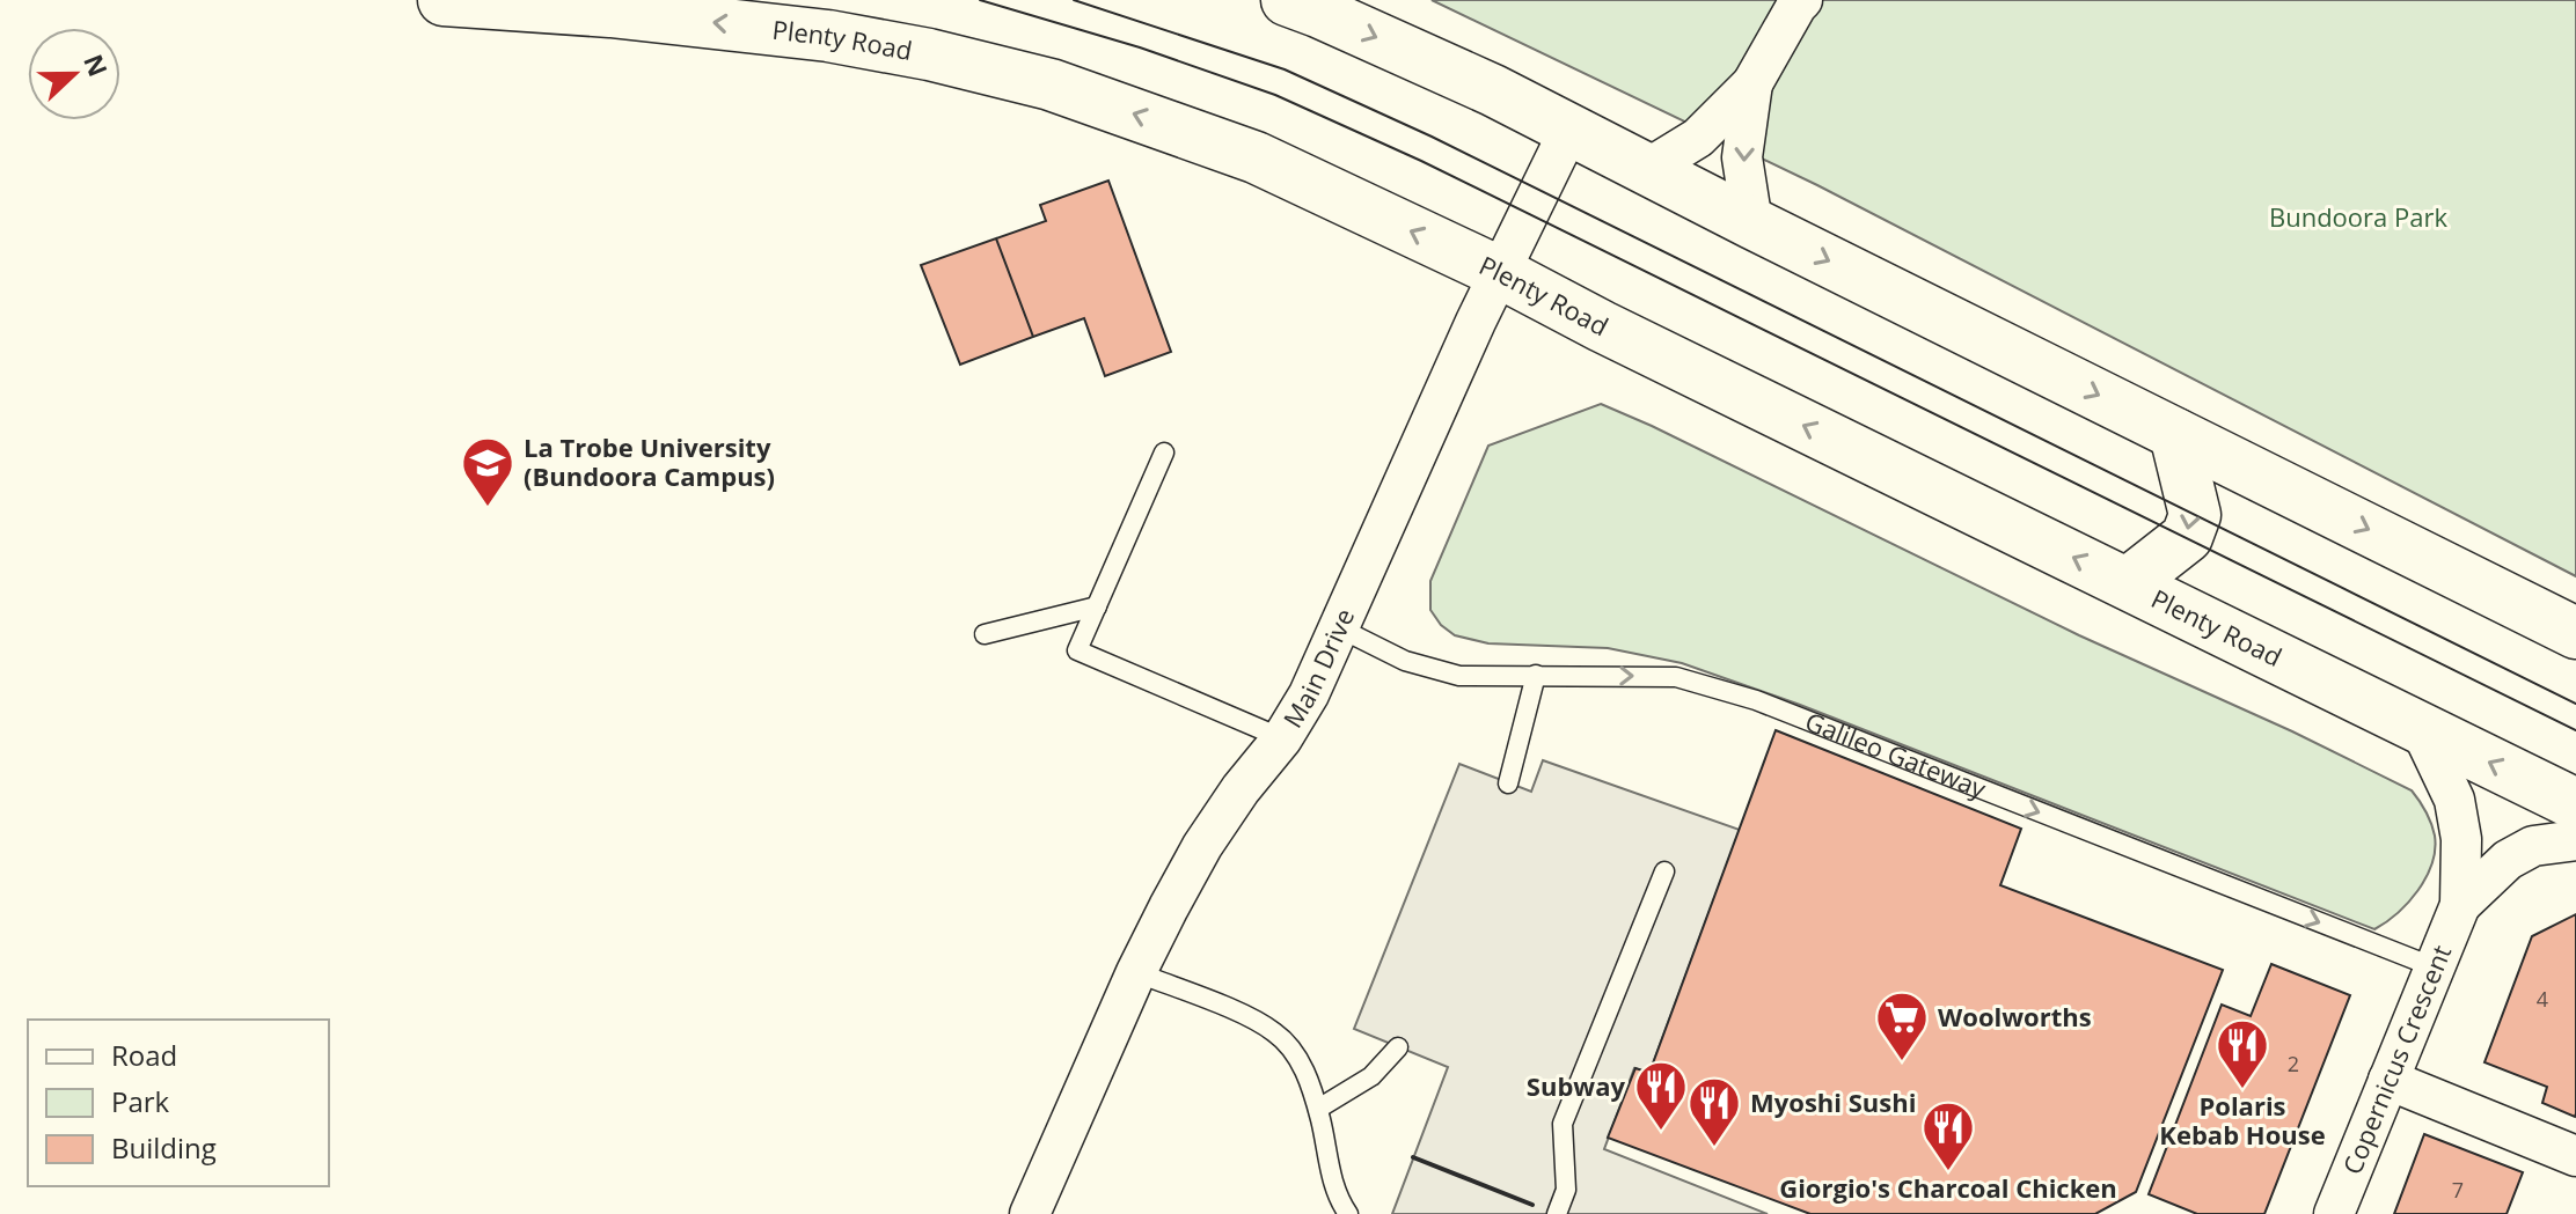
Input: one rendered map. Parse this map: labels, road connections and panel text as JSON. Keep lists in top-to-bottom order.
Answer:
{
  "streets": {
    "highway": ["Plenty Road"],
    "street": ["Main Drive", "Copernicus Crescent"],
    "lane": ["Galileo Gateway"]
  },
  "crossings": [
    ["Plenty Road", "Main Drive"],
    ["Plenty Road", "Copernicus Crescent"],
    ["Main Drive", "Galileo Gateway"],
    ["Galileo Gateway", "Copernicus Crescent"]
  ],
  "one_way": ["Galileo Gateway"],
  "parks": ["Bundoora Park"],
  "places": {
    "school or university": ["La Trobe University (Bundoora Campus)"],
    "supermarket": ["Woolworths"],
    "restaurant": [
      "Polaris Kebab House",
      "Subway",
      "Myoshi Sushi",
      "Giorgio's Charcoal Chicken"
    ]
  },
  "house_numbers": ["4", "2", "7"],
  "legend": ["Road", "Park", "Building"],
  "north": "right"
}
